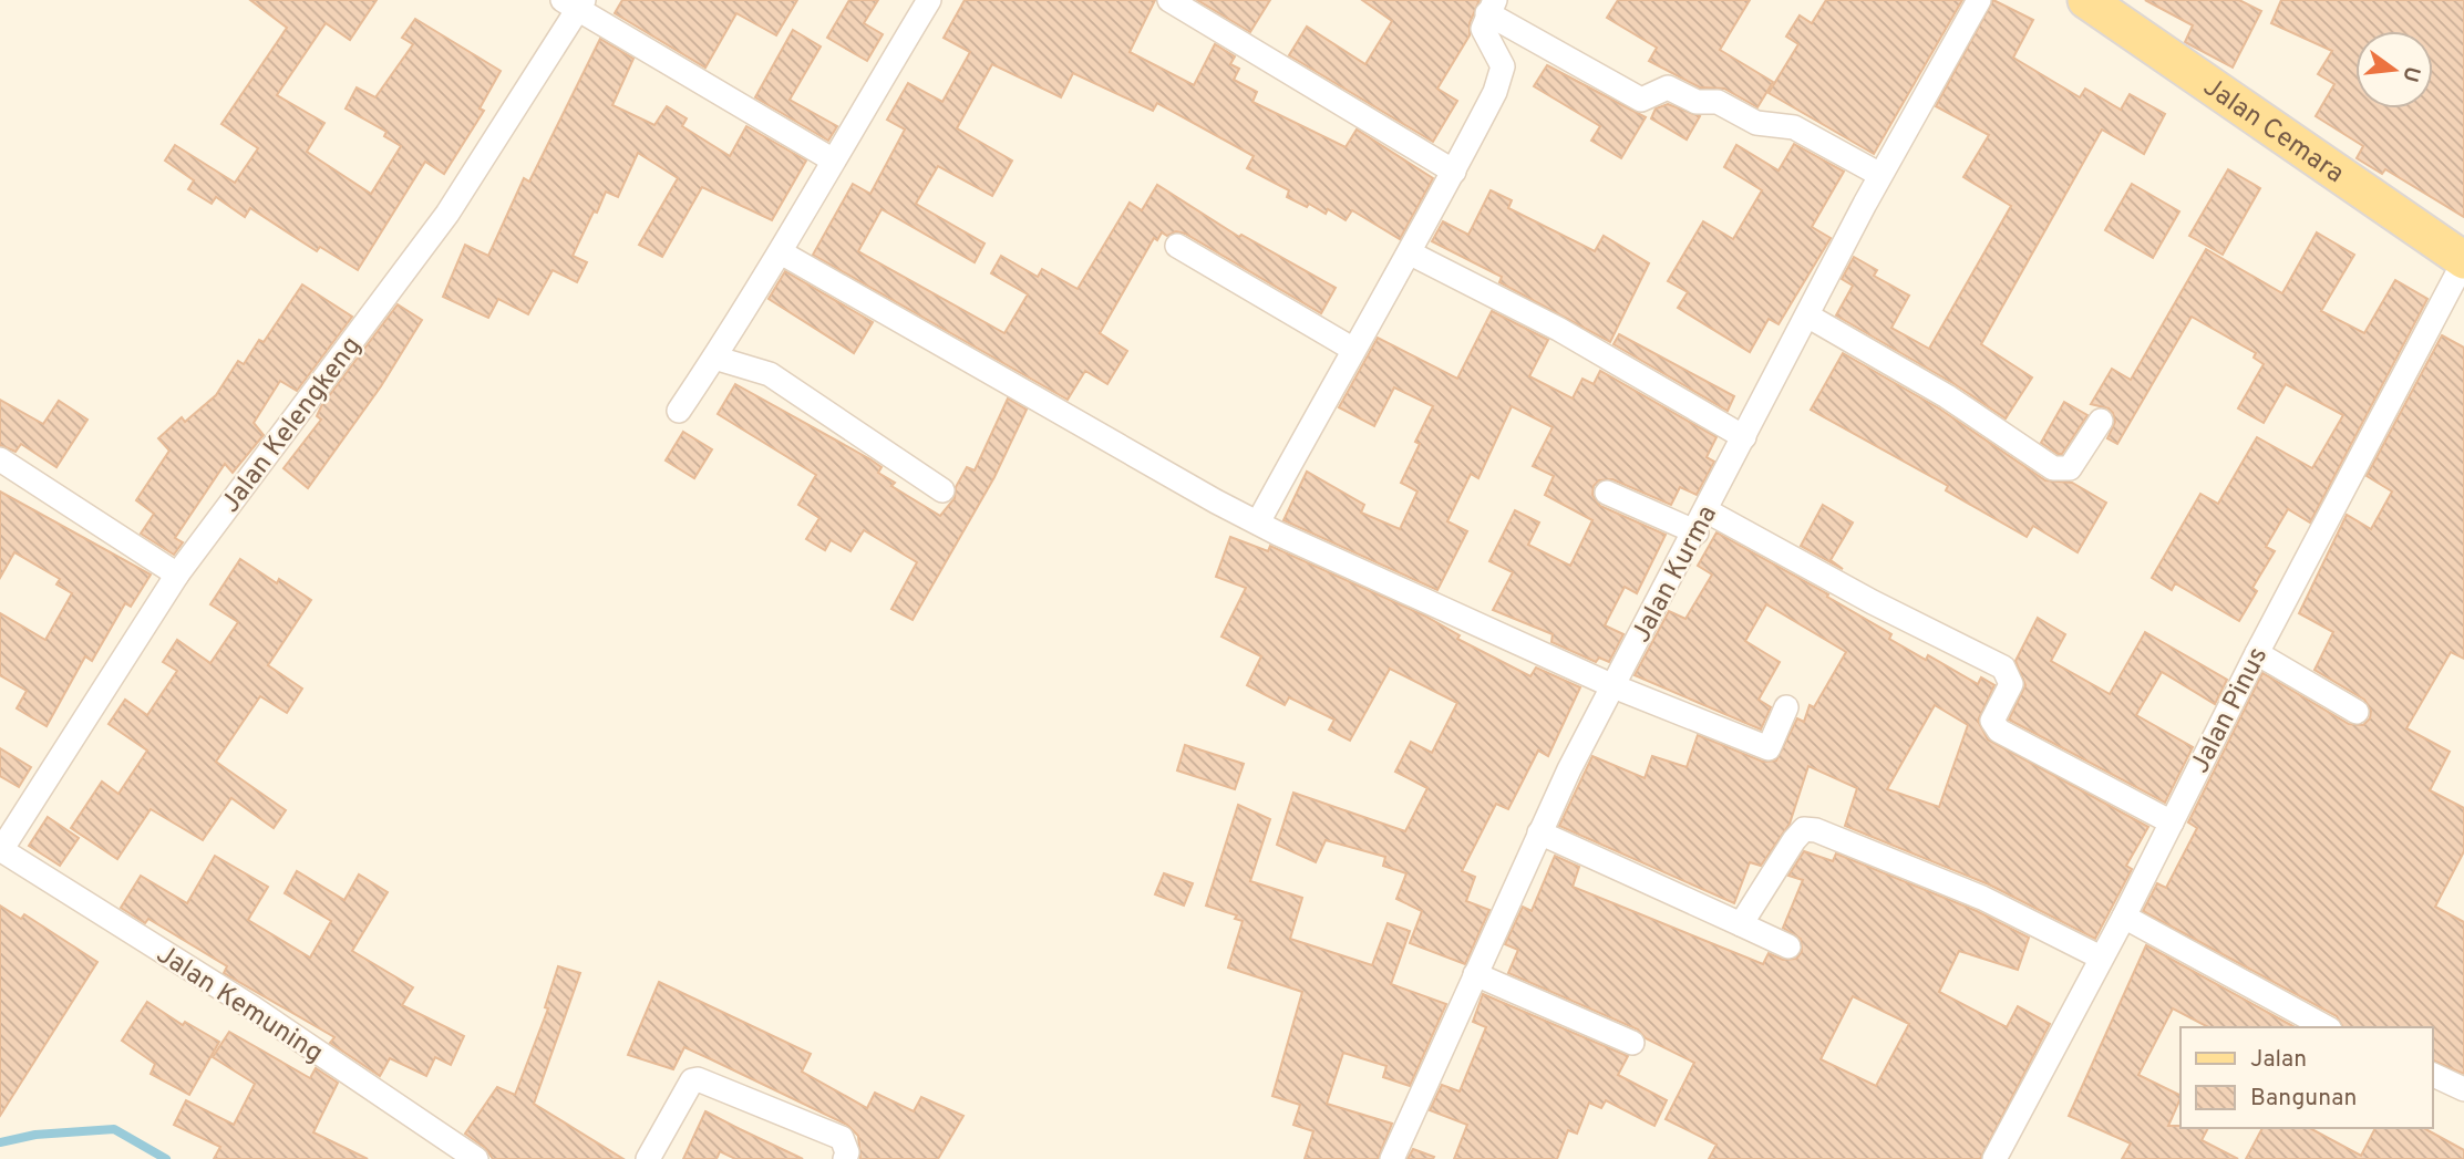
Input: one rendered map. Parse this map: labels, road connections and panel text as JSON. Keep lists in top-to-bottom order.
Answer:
{
  "streets": {
    "main road": ["Jalan Cemara"],
    "street": [
      "Jalan Kelengkeng",
      "Jalan Kurma",
      "Jalan Pinus",
      "Jalan Kemuning"
    ]
  },
  "crossings": [
    ["Jalan Cemara", "Jalan Pinus"],
    ["Jalan Kelengkeng", "Jalan Kemuning"]
  ],
  "legend": ["Jalan", "Bangunan"],
  "north": "right"
}
